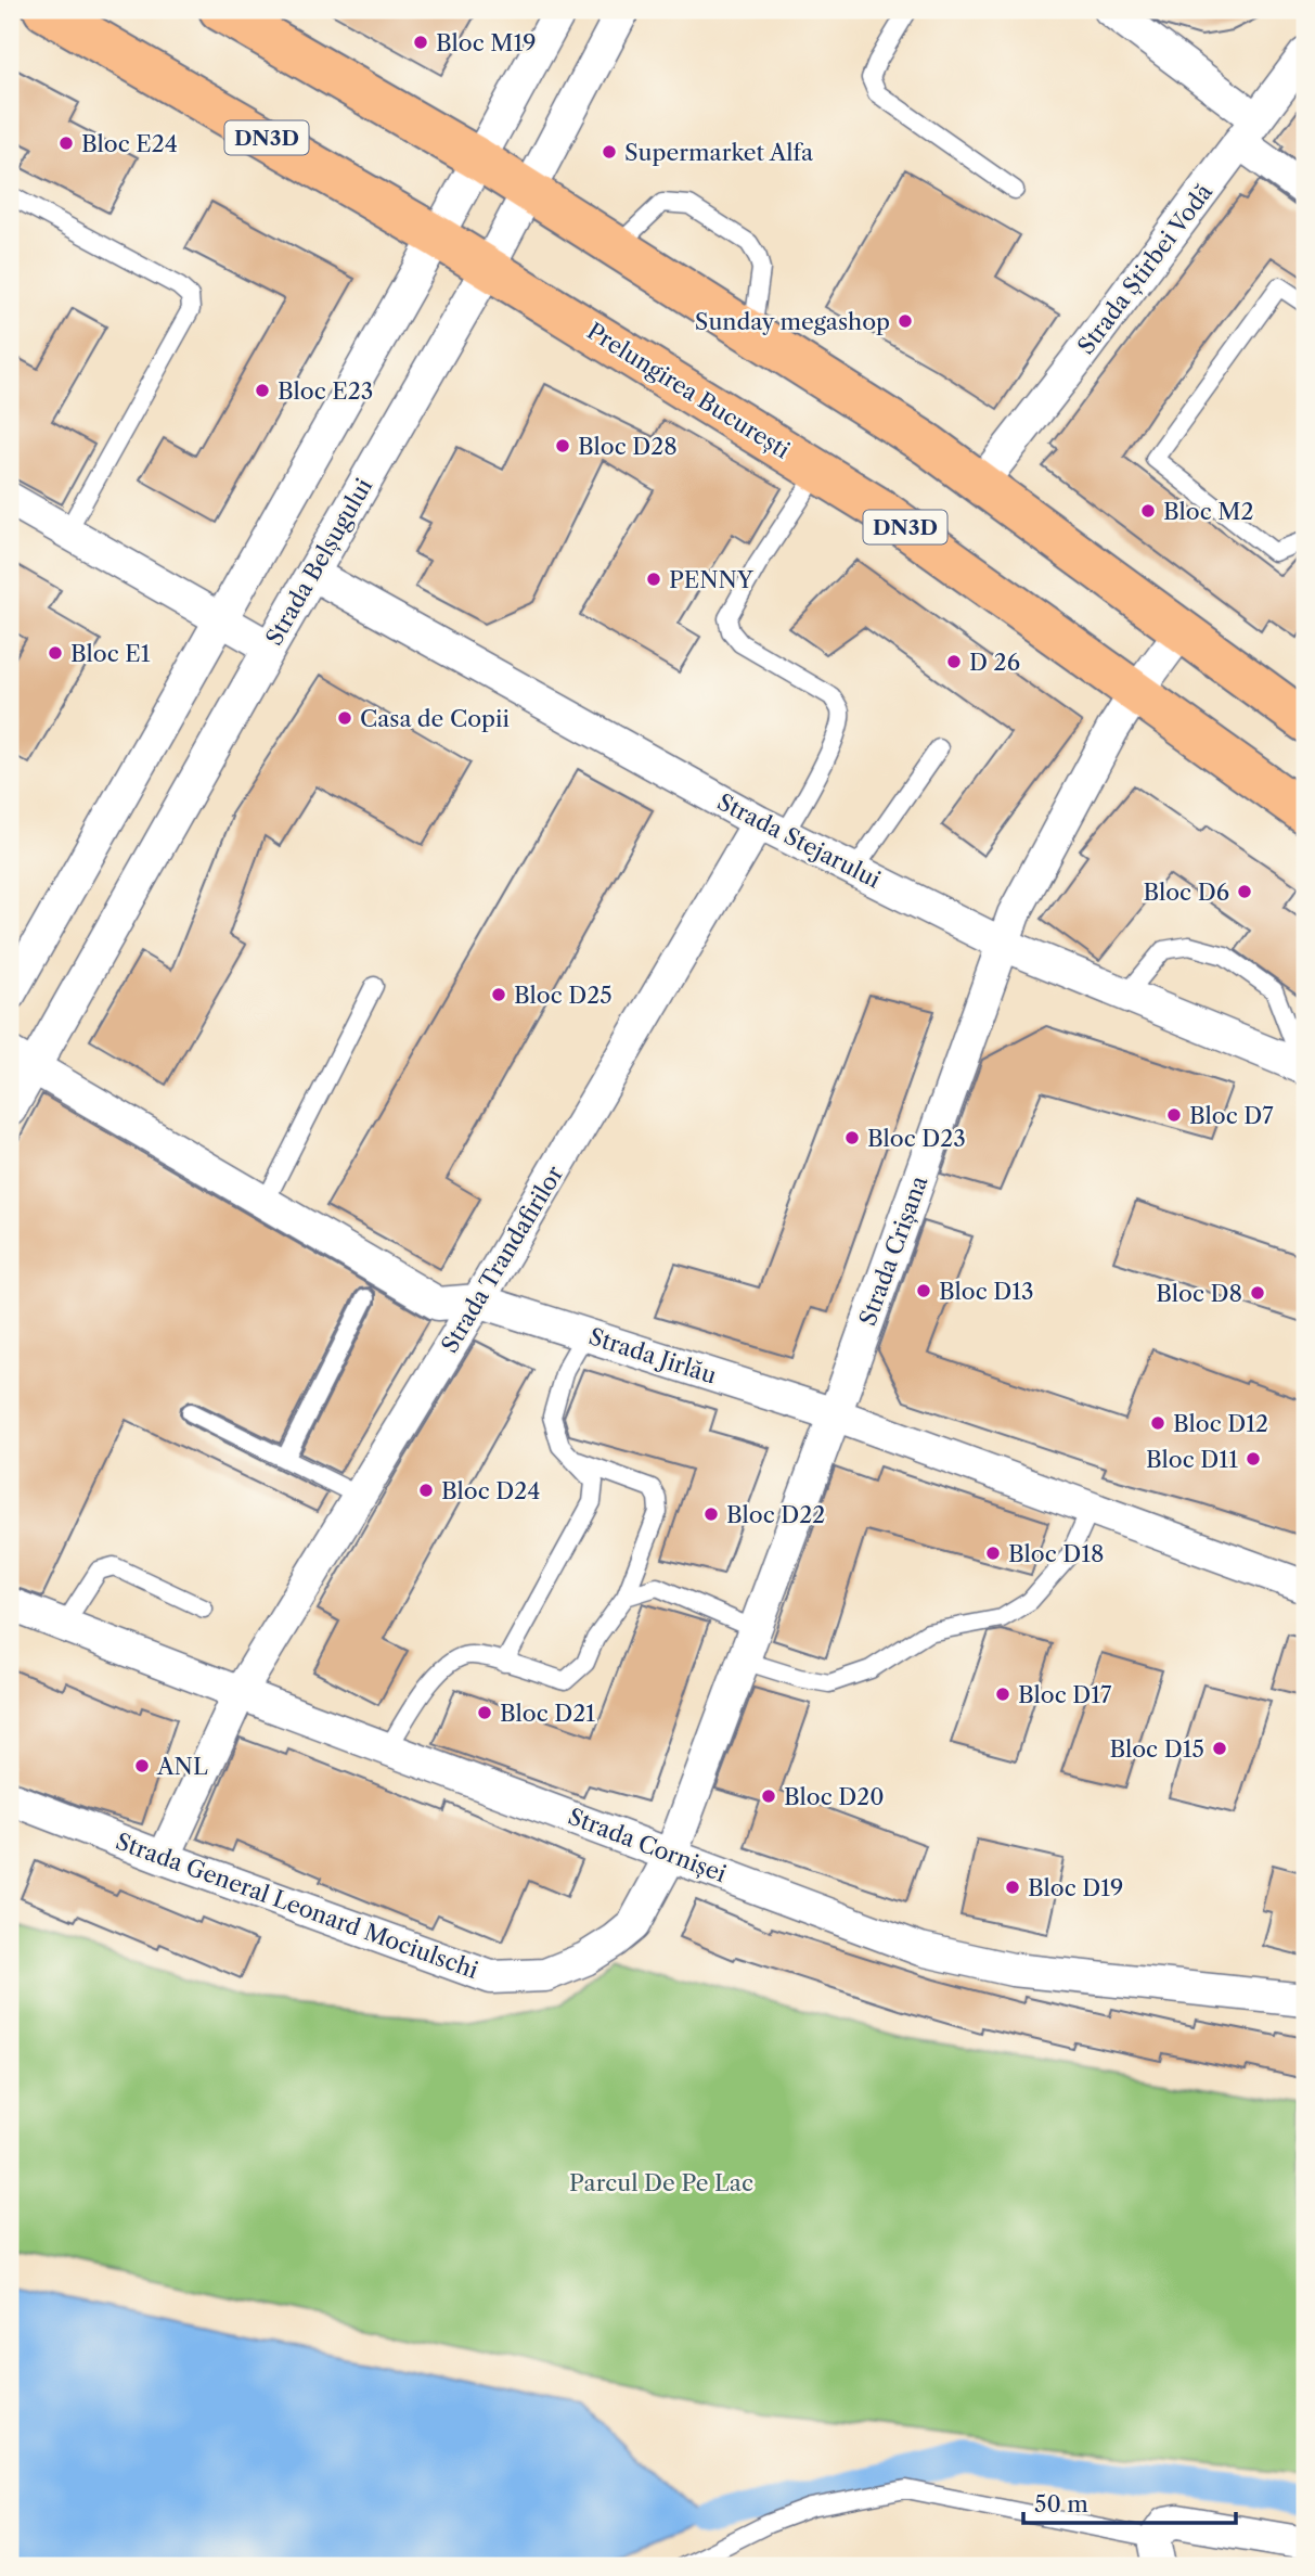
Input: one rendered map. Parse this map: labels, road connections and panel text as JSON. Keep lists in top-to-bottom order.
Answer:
{
  "streets": {
    "main road": ["DN3D", "Prelungirea București"],
    "street": [
      "Strada Știrbei Vodă",
      "Strada Belșugului",
      "Strada Stejarului",
      "Strada Crișana",
      "Strada Trandafirilor",
      "Strada Jirlău",
      "Strada Cornișei",
      "Strada General Leonard Mociulschi"
    ]
  },
  "crossings": [
    ["Prelungirea București", "Strada Belșugului"],
    ["Prelungirea București", "Strada Crișana"],
    ["Strada Belșugului", "Strada Stejarului"],
    ["Strada Belșugului", "Strada Jirlău"],
    ["Strada Stejarului", "Strada Crișana"],
    ["Strada Stejarului", "Strada Trandafirilor"],
    ["Strada Crișana", "Strada Jirlău"],
    ["Strada Crișana", "Strada Cornișei"],
    ["Strada Crișana", "Strada General Leonard Mociulschi"],
    ["Strada Trandafirilor", "Strada Jirlău"],
    ["Strada Trandafirilor", "Strada Cornișei"],
    ["Strada Trandafirilor", "Strada General Leonard Mociulschi"],
    ["Strada Cornișei", "Strada General Leonard Mociulschi"]
  ],
  "parks": ["Parcul De Pe Lac"],
  "places": [
    "Bloc M19",
    "Bloc E24",
    "Supermarket Alfa",
    "Sunday megashop",
    "Bloc E23",
    "Bloc D28",
    "Bloc M2",
    "PENNY",
    "Bloc E1",
    "D 26",
    "Casa de Copii",
    "Bloc D6",
    "Bloc D25",
    "Bloc D7",
    "Bloc D23",
    "Bloc D13",
    "Bloc D8",
    "Bloc D12",
    "Bloc D11",
    "Bloc D24",
    "Bloc D22",
    "Bloc D18",
    "Bloc D17",
    "Bloc D21",
    "Bloc D15",
    "ANL",
    "Bloc D20",
    "Bloc D19"
  ],
  "scale_bar": "50 m"
}
